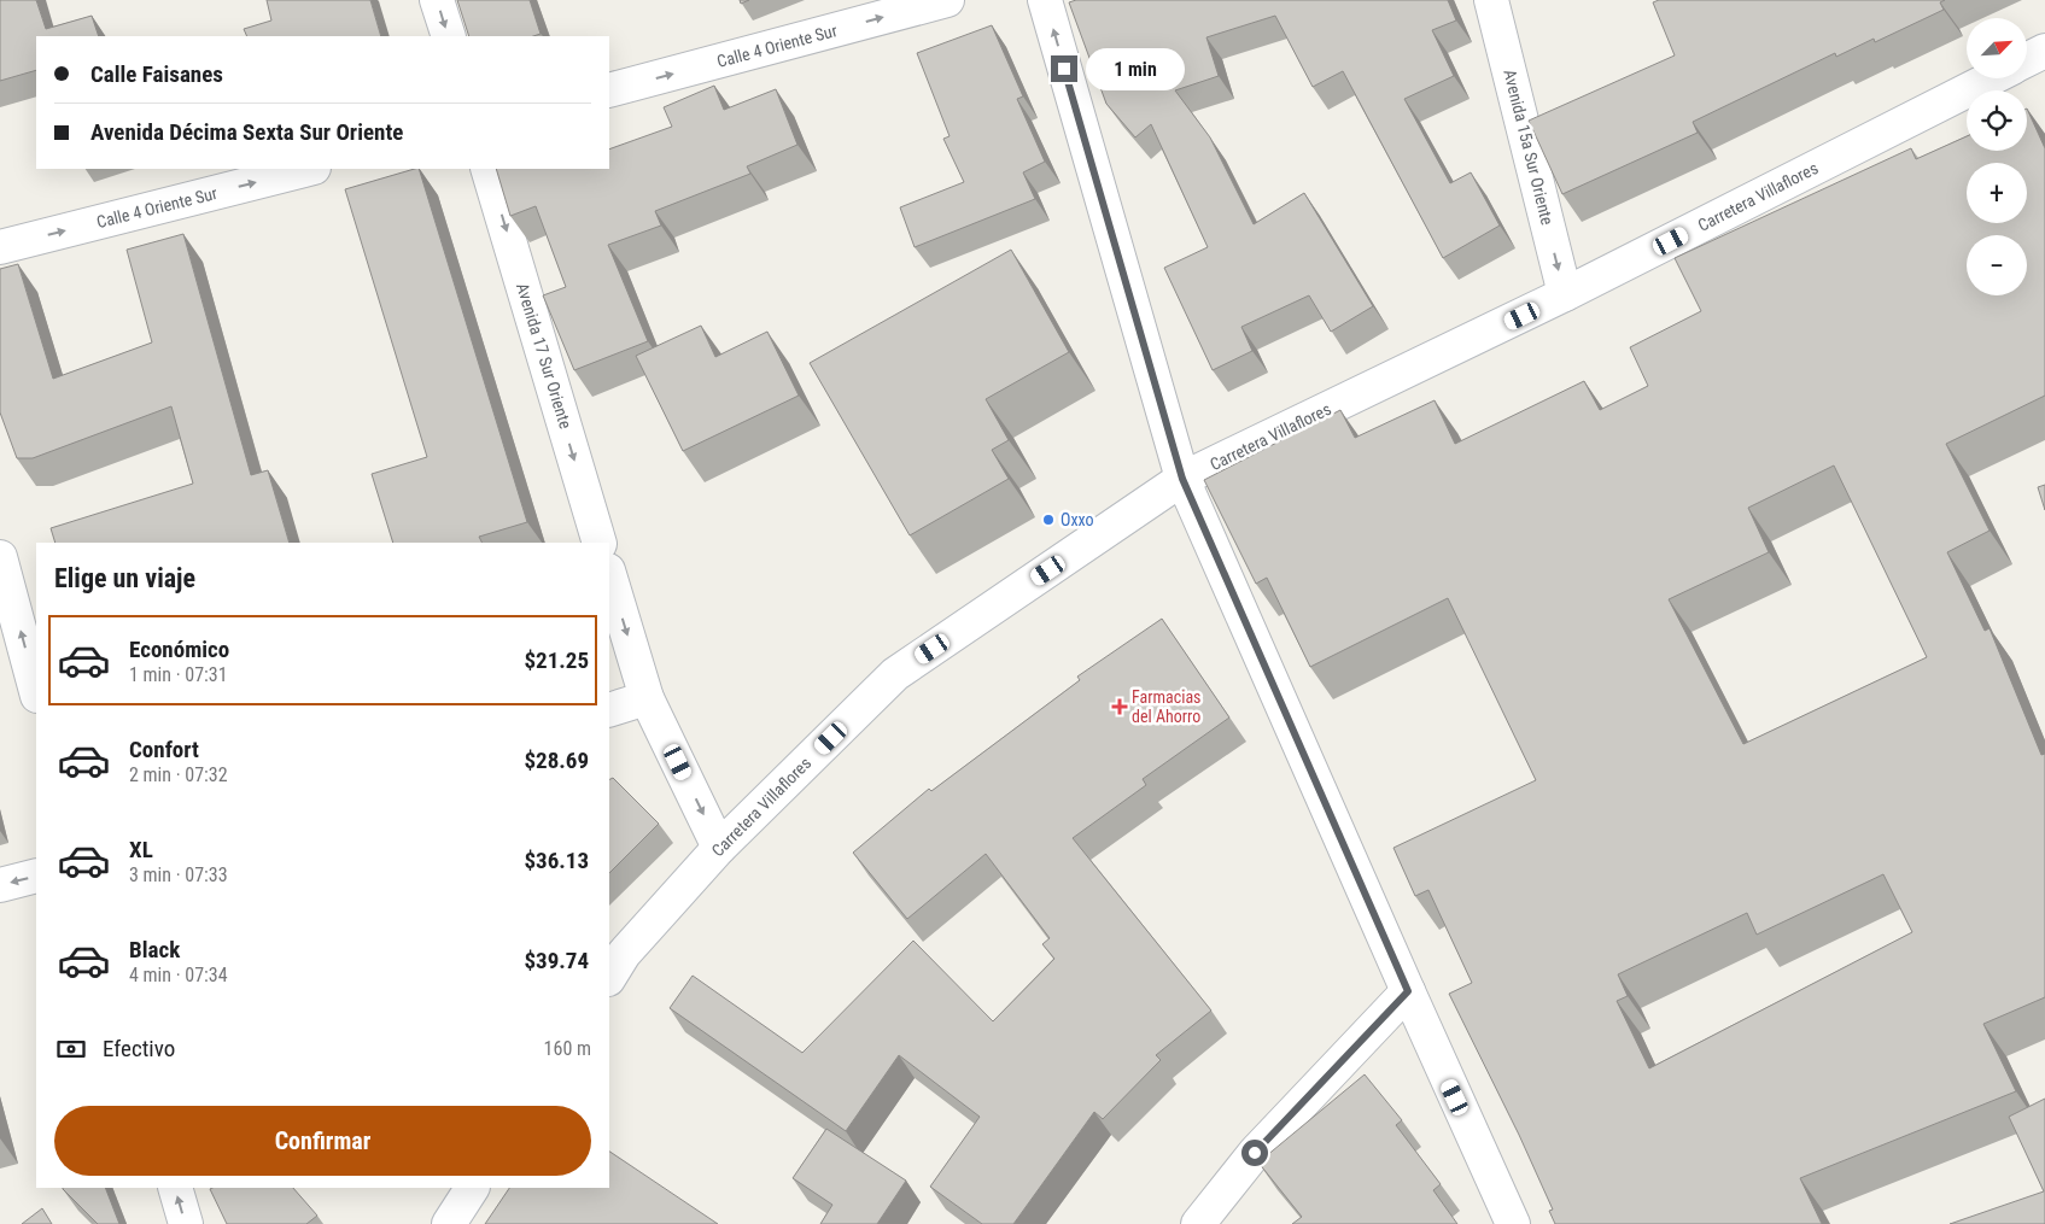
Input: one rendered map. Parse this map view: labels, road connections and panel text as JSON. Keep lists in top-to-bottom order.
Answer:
{
  "streets": {
    "street": [
      "Calle 4 Oriente Sur",
      "Avenida 15a Sur Oriente",
      "Carretera Villaflores",
      "Avenida 17 Sur Oriente"
    ]
  },
  "crossings": [
    ["Avenida 15a Sur Oriente", "Carretera Villaflores"]
  ],
  "one_way": ["Calle 4 Oriente Sur", "Avenida 15a Sur Oriente", "Avenida 17 Sur Oriente"],
  "places": {
    "other": ["Oxxo"],
    "health": ["Farmacias del Ahorro"]
  },
  "north": "top right",
  "page": {
    "map_buttons": ["+", "−"],
    "banner": ["Calle Faisanes", "Avenida Décima Sexta Sur Oriente"],
    "bubble": "1 min",
    "heading": "Elige un viaje",
    "list": [
      {
        "name": "Económico",
        "note": "1 min · 07:31",
        "value": "$21.25"
      },
      {
        "name": "Confort",
        "note": "2 min · 07:32",
        "value": "$28.69"
      },
      {
        "name": "XL",
        "note": "3 min · 07:33",
        "value": "$36.13"
      },
      {
        "name": "Black",
        "note": "4 min · 07:34",
        "value": "$39.74"
      }
    ],
    "pay": ["Efectivo", "160 m"],
    "buttons": "Confirmar"
  }
}
